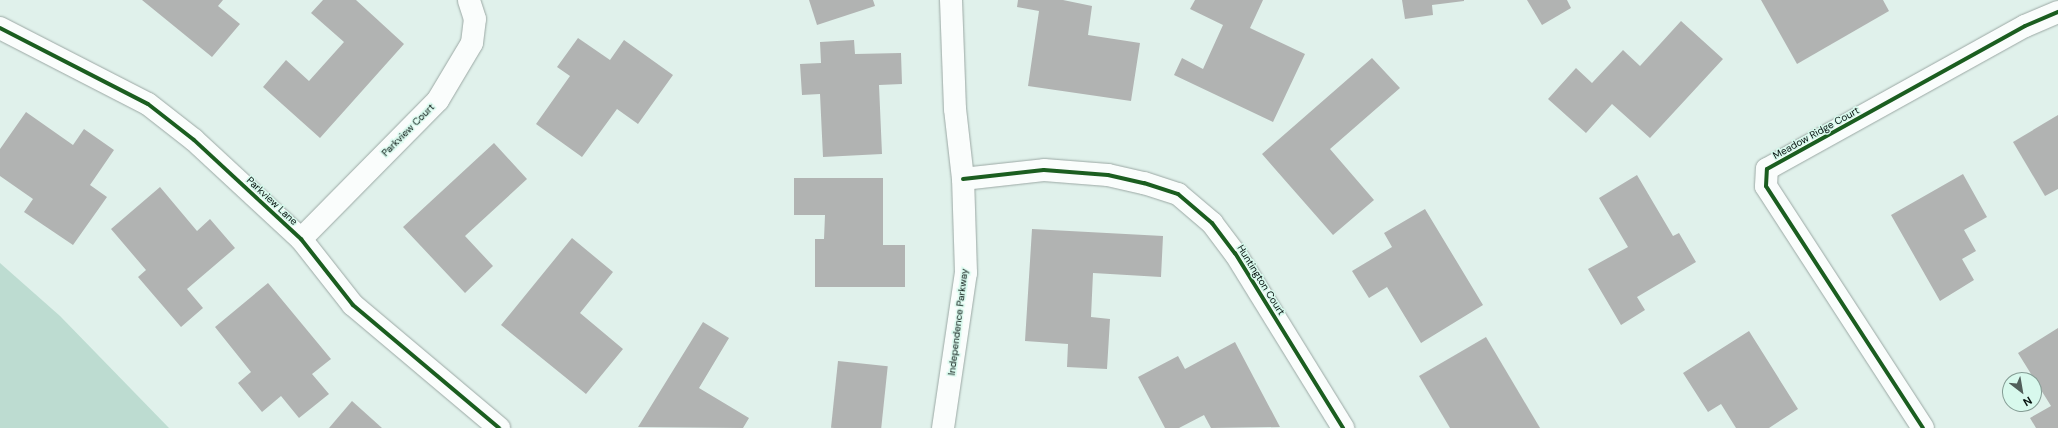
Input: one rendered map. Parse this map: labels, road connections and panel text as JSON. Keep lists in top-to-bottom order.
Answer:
{
  "streets": {
    "street": [
      "Parkview Court",
      "Meadow Ridge Court",
      "Parkview Lane",
      "Huntington Court",
      "Independence Parkway"
    ]
  },
  "crossings": [
    ["Parkview Court", "Parkview Lane"],
    ["Huntington Court", "Independence Parkway"]
  ],
  "north": "bottom right"
}
